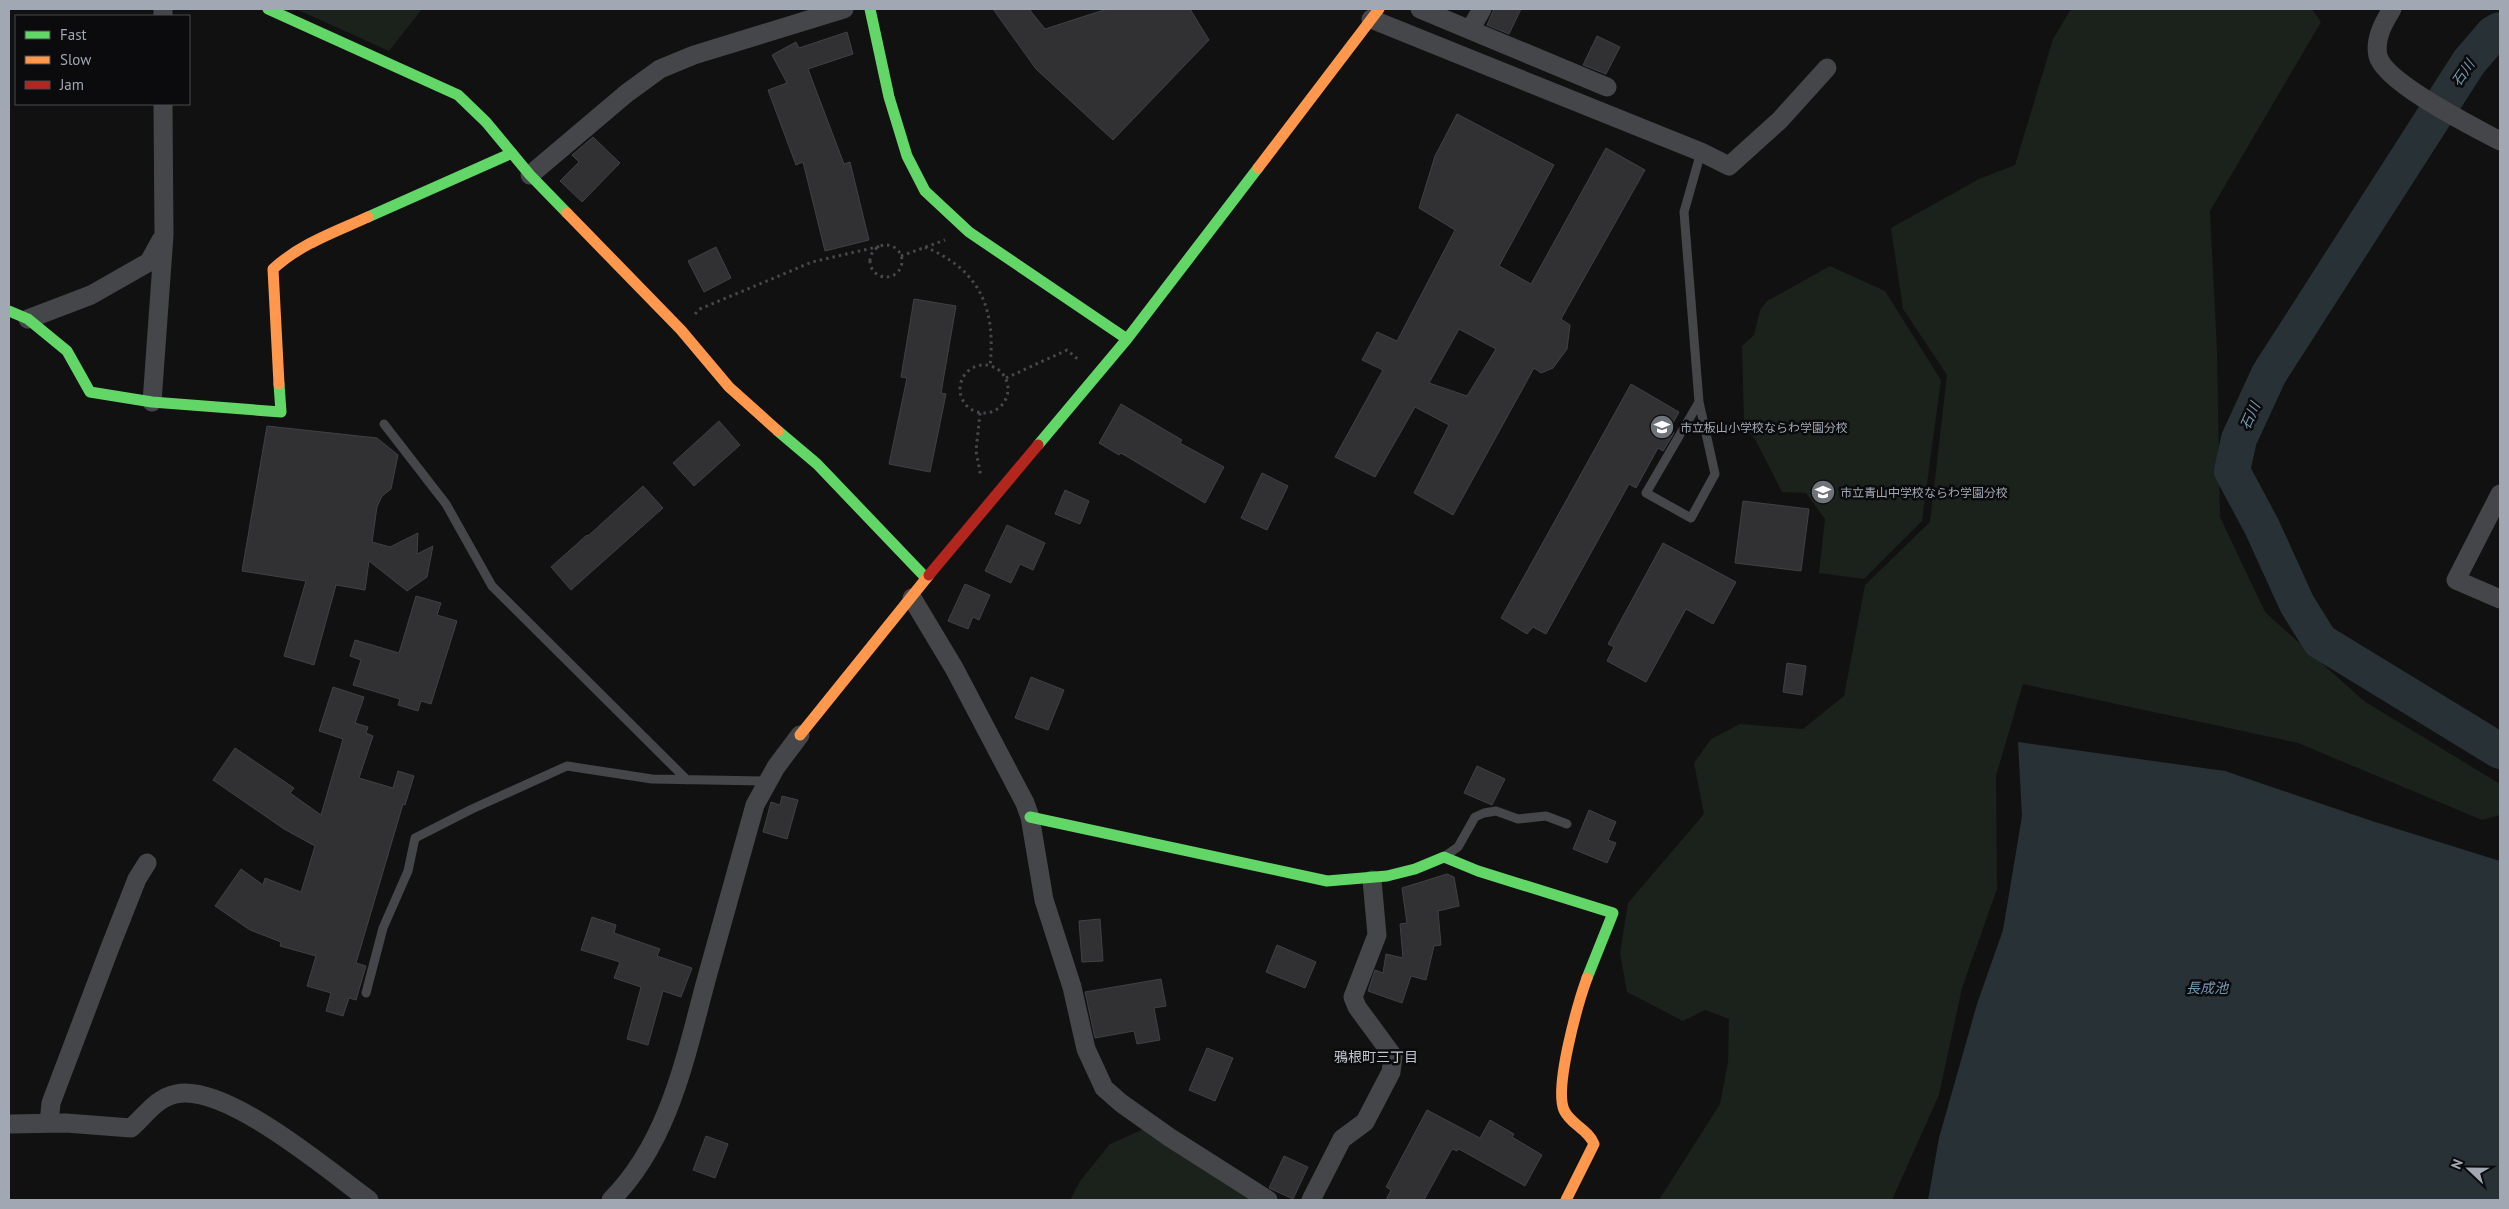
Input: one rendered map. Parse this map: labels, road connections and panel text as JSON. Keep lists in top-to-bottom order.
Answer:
{
  "districts": ["鴉根町三丁目"],
  "water": ["石川", "長成池"],
  "places": {
    "school or university": ["市立板山小学校ならわ学園分校", "市立青山中学校ならわ学園分校"]
  },
  "legend": ["Fast", "Slow", "Jam"],
  "north": "left"
}
